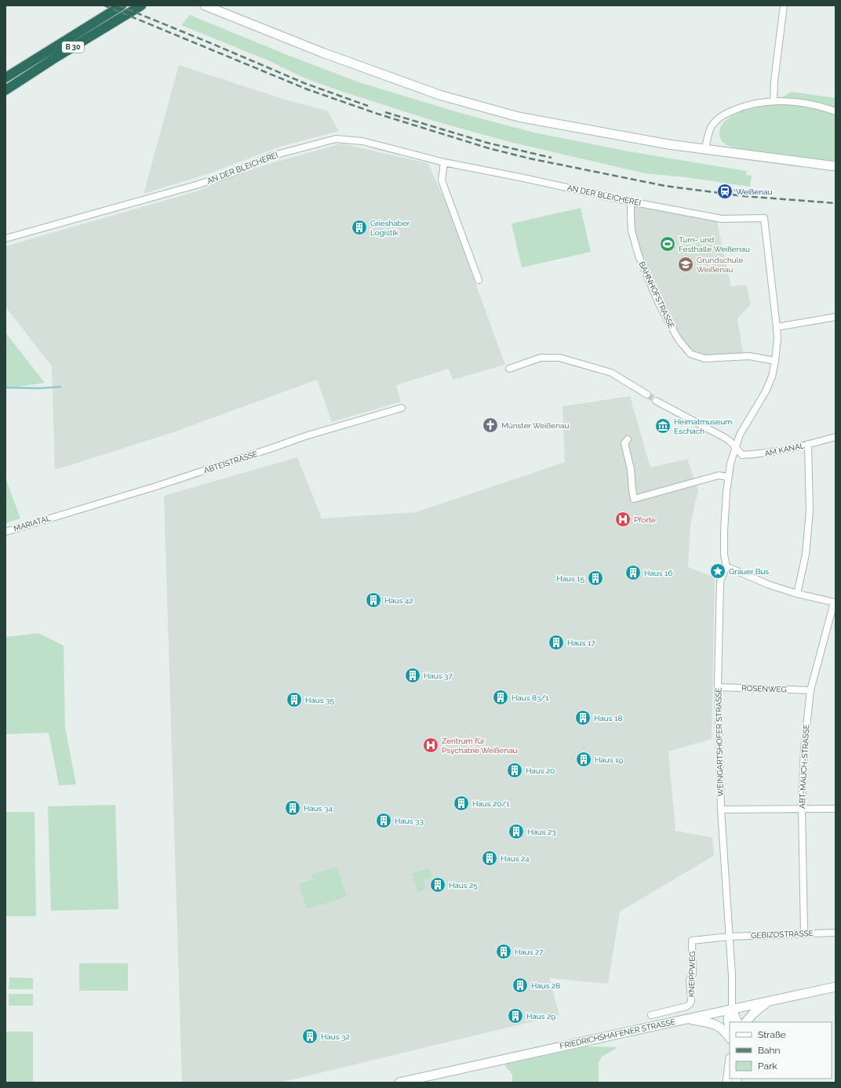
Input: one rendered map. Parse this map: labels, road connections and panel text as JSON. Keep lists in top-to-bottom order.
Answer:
{
  "streets": {
    "highway": ["B 30"],
    "street": [
      "AN DER BLEICHEREI",
      "BAHNHOFSTRASSE",
      "AM KANAL",
      "ABTEISTRASSE",
      "MARIATAL",
      "ROSENWEG",
      "WEINGARTSHOFER STRASSE",
      "ABT-MAUCH-STRASSE",
      "GEBIZOSTRASSE",
      "KNEIPPWEG",
      "FRIEDRICHSHAFENER STRASSE"
    ]
  },
  "crossings": [
    ["AN DER BLEICHEREI", "BAHNHOFSTRASSE"],
    ["ABTEISTRASSE", "MARIATAL"],
    ["ROSENWEG", "WEINGARTSHOFER STRASSE"],
    ["ROSENWEG", "ABT-MAUCH-STRASSE"],
    ["WEINGARTSHOFER STRASSE", "GEBIZOSTRASSE"],
    ["WEINGARTSHOFER STRASSE", "KNEIPPWEG"],
    ["WEINGARTSHOFER STRASSE", "FRIEDRICHSHAFENER STRASSE"],
    ["ABT-MAUCH-STRASSE", "GEBIZOSTRASSE"],
    ["GEBIZOSTRASSE", "KNEIPPWEG"]
  ],
  "places": {
    "station": ["Weißenau"],
    "building": [
      "Grieshaber Logistik",
      "Haus 16",
      "Haus 15",
      "Haus 42",
      "Haus 17",
      "Haus 37",
      "Haus 83/1",
      "Haus 35",
      "Haus 18",
      "Haus 19",
      "Haus 20",
      "Haus 20/1",
      "Haus 34",
      "Haus 33",
      "Haus 23",
      "Haus 24",
      "Haus 25",
      "Haus 27",
      "Haus 28",
      "Haus 29",
      "Haus 32"
    ],
    "sports": ["Turn- und Festhalle Weißenau"],
    "school or university": ["Grundschule Weißenau"],
    "church": ["Münster Weißenau"],
    "museum": ["Heimatmuseum Eschach"],
    "hospital": ["Pforte", "Zentrum für Psychatrie Weißenau"],
    "place": ["Grauer Bus"]
  },
  "legend": ["Straße", "Bahn", "Park"]
}
